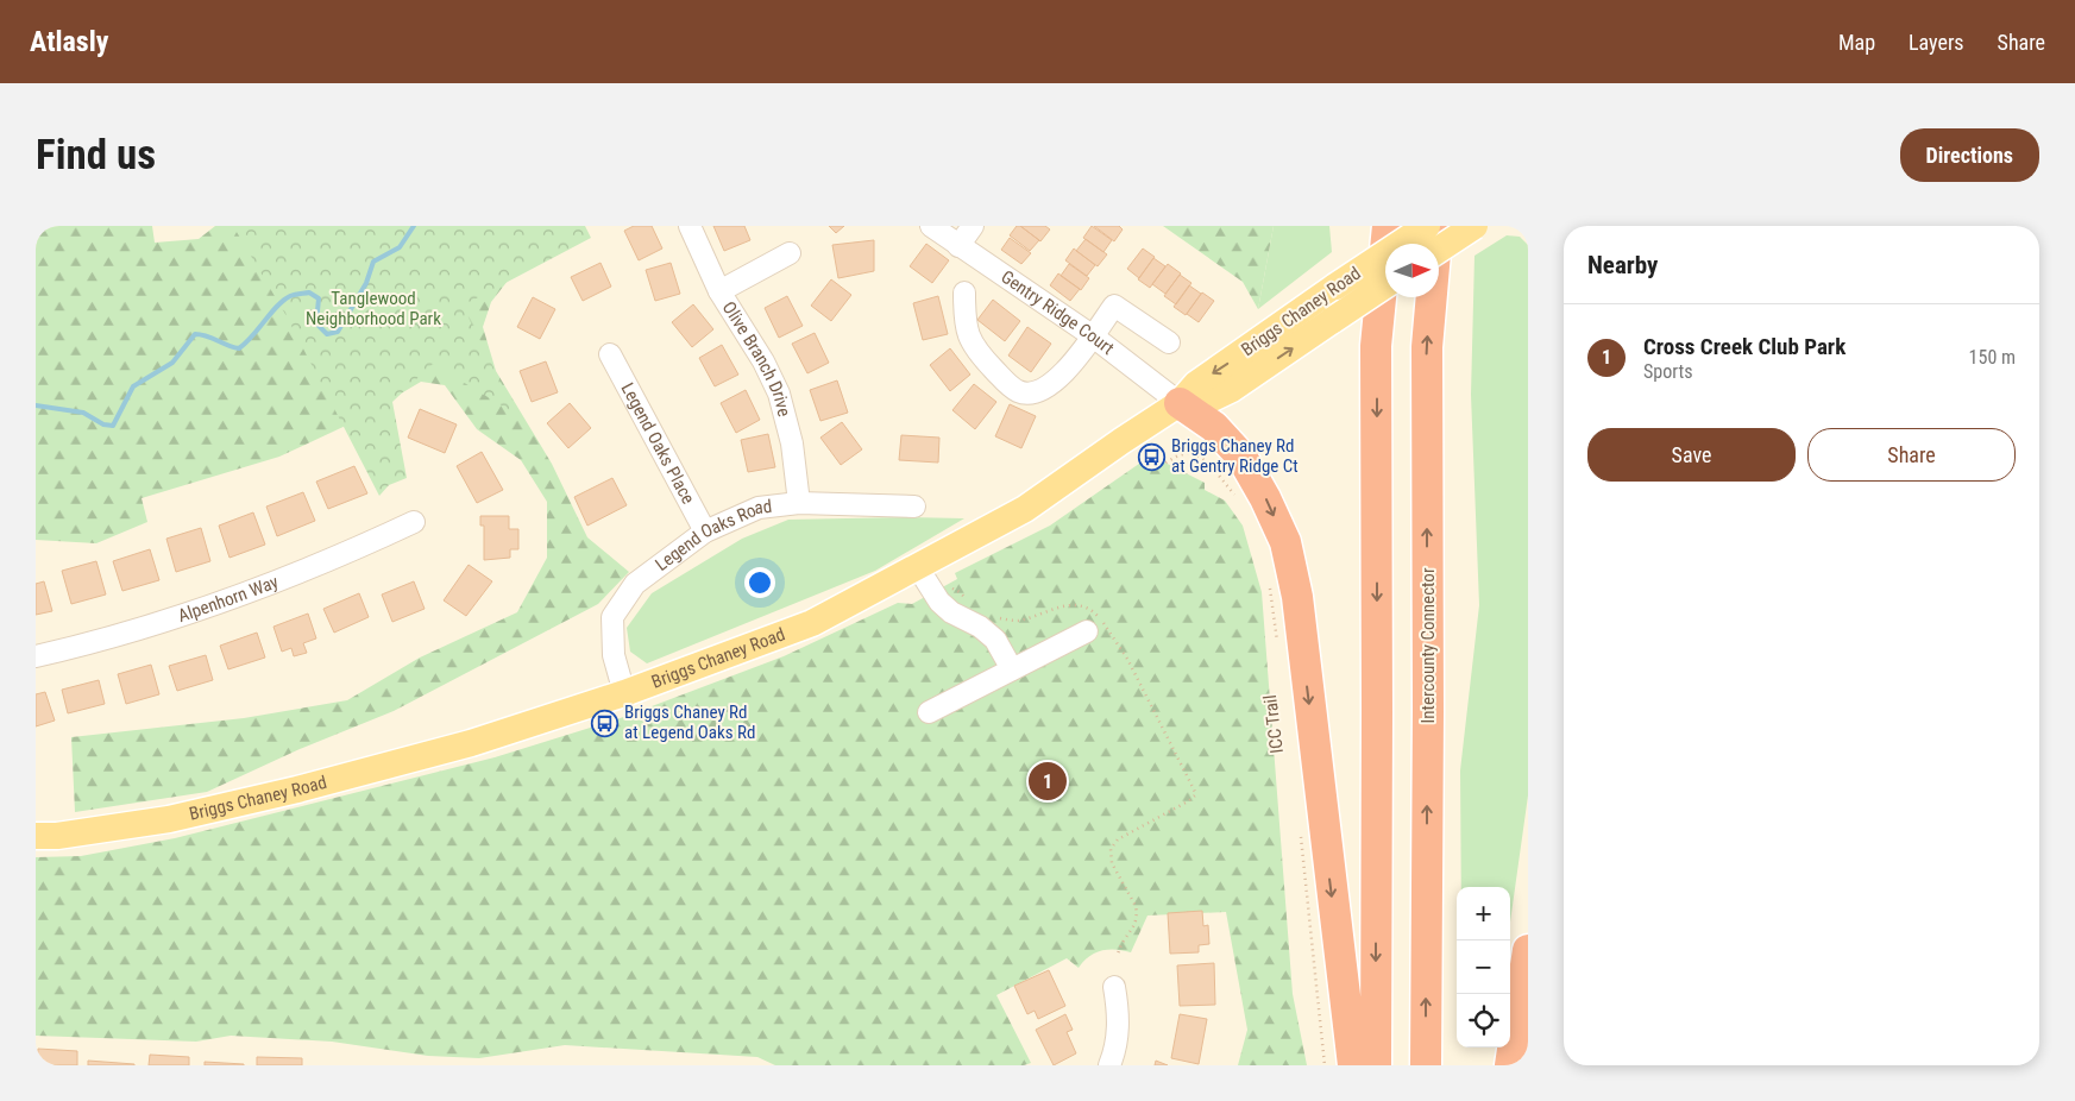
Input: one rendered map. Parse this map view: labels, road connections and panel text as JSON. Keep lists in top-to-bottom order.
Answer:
{
  "streets": {
    "highway": ["Intercounty Connector"],
    "main road": ["Briggs Chaney Road"],
    "street": [
      "Gentry Ridge Court",
      "Olive Branch Drive",
      "Legend Oaks Place",
      "Legend Oaks Road",
      "Alpenhorn Way"
    ]
  },
  "crossings": [
    ["Briggs Chaney Road", "Gentry Ridge Court"],
    ["Briggs Chaney Road", "Legend Oaks Road"],
    ["Olive Branch Drive", "Legend Oaks Road"],
    ["Legend Oaks Place", "Legend Oaks Road"]
  ],
  "parks": ["Tanglewood Neighborhood Park"],
  "places": {
    "bus stop": ["Briggs Chaney Rd at Gentry Ridge Ct", "Briggs Chaney Rd at Legend Oaks Rd"]
  },
  "north": "right",
  "page": {
    "header": "Atlasly",
    "nav": ["Map", "Layers", "Share"],
    "buttons": [
      "Directions",
      ["Save", "Share"]
    ],
    "title": "Find us",
    "heading": "Nearby",
    "list": [
      {
        "mark": "1",
        "name": "Cross Creek Club Park",
        "note": "Sports",
        "value": "150 m"
      }
    ],
    "pins": "1",
    "map_buttons": ["+", "−"]
  }
}
